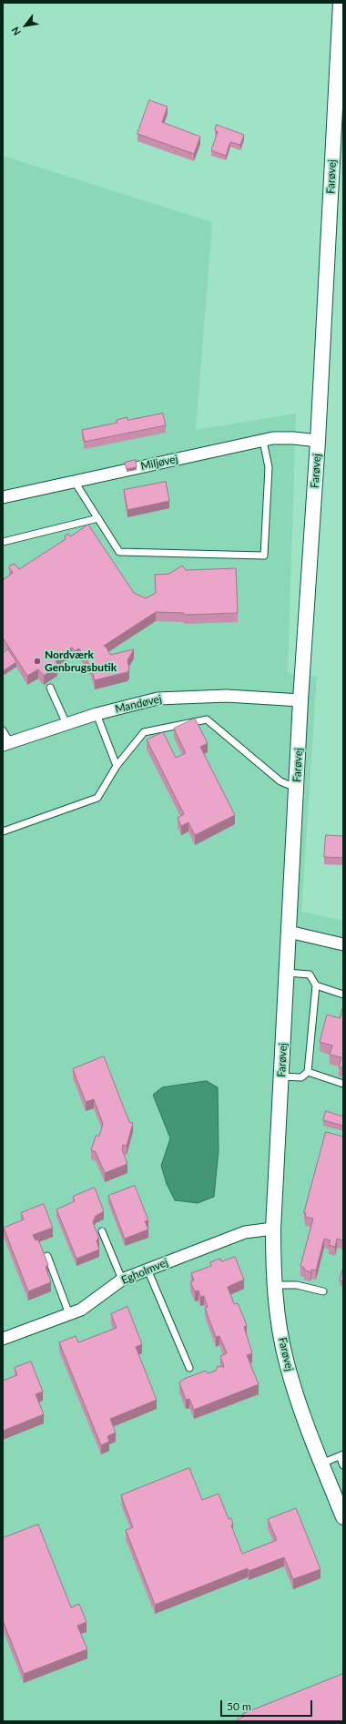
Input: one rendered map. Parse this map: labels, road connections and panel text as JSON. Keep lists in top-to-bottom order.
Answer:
{
  "streets": {
    "street": [
      "Farøvej",
      "Miljøvej",
      "Mandøvej",
      "Egholmvej"
    ]
  },
  "crossings": [
    ["Farøvej", "Miljøvej"],
    ["Farøvej", "Mandøvej"],
    ["Farøvej", "Egholmvej"]
  ],
  "places": ["Nordværk Genbrugsbutik"],
  "scale_bar": "50 m",
  "north": "bottom left"
}
